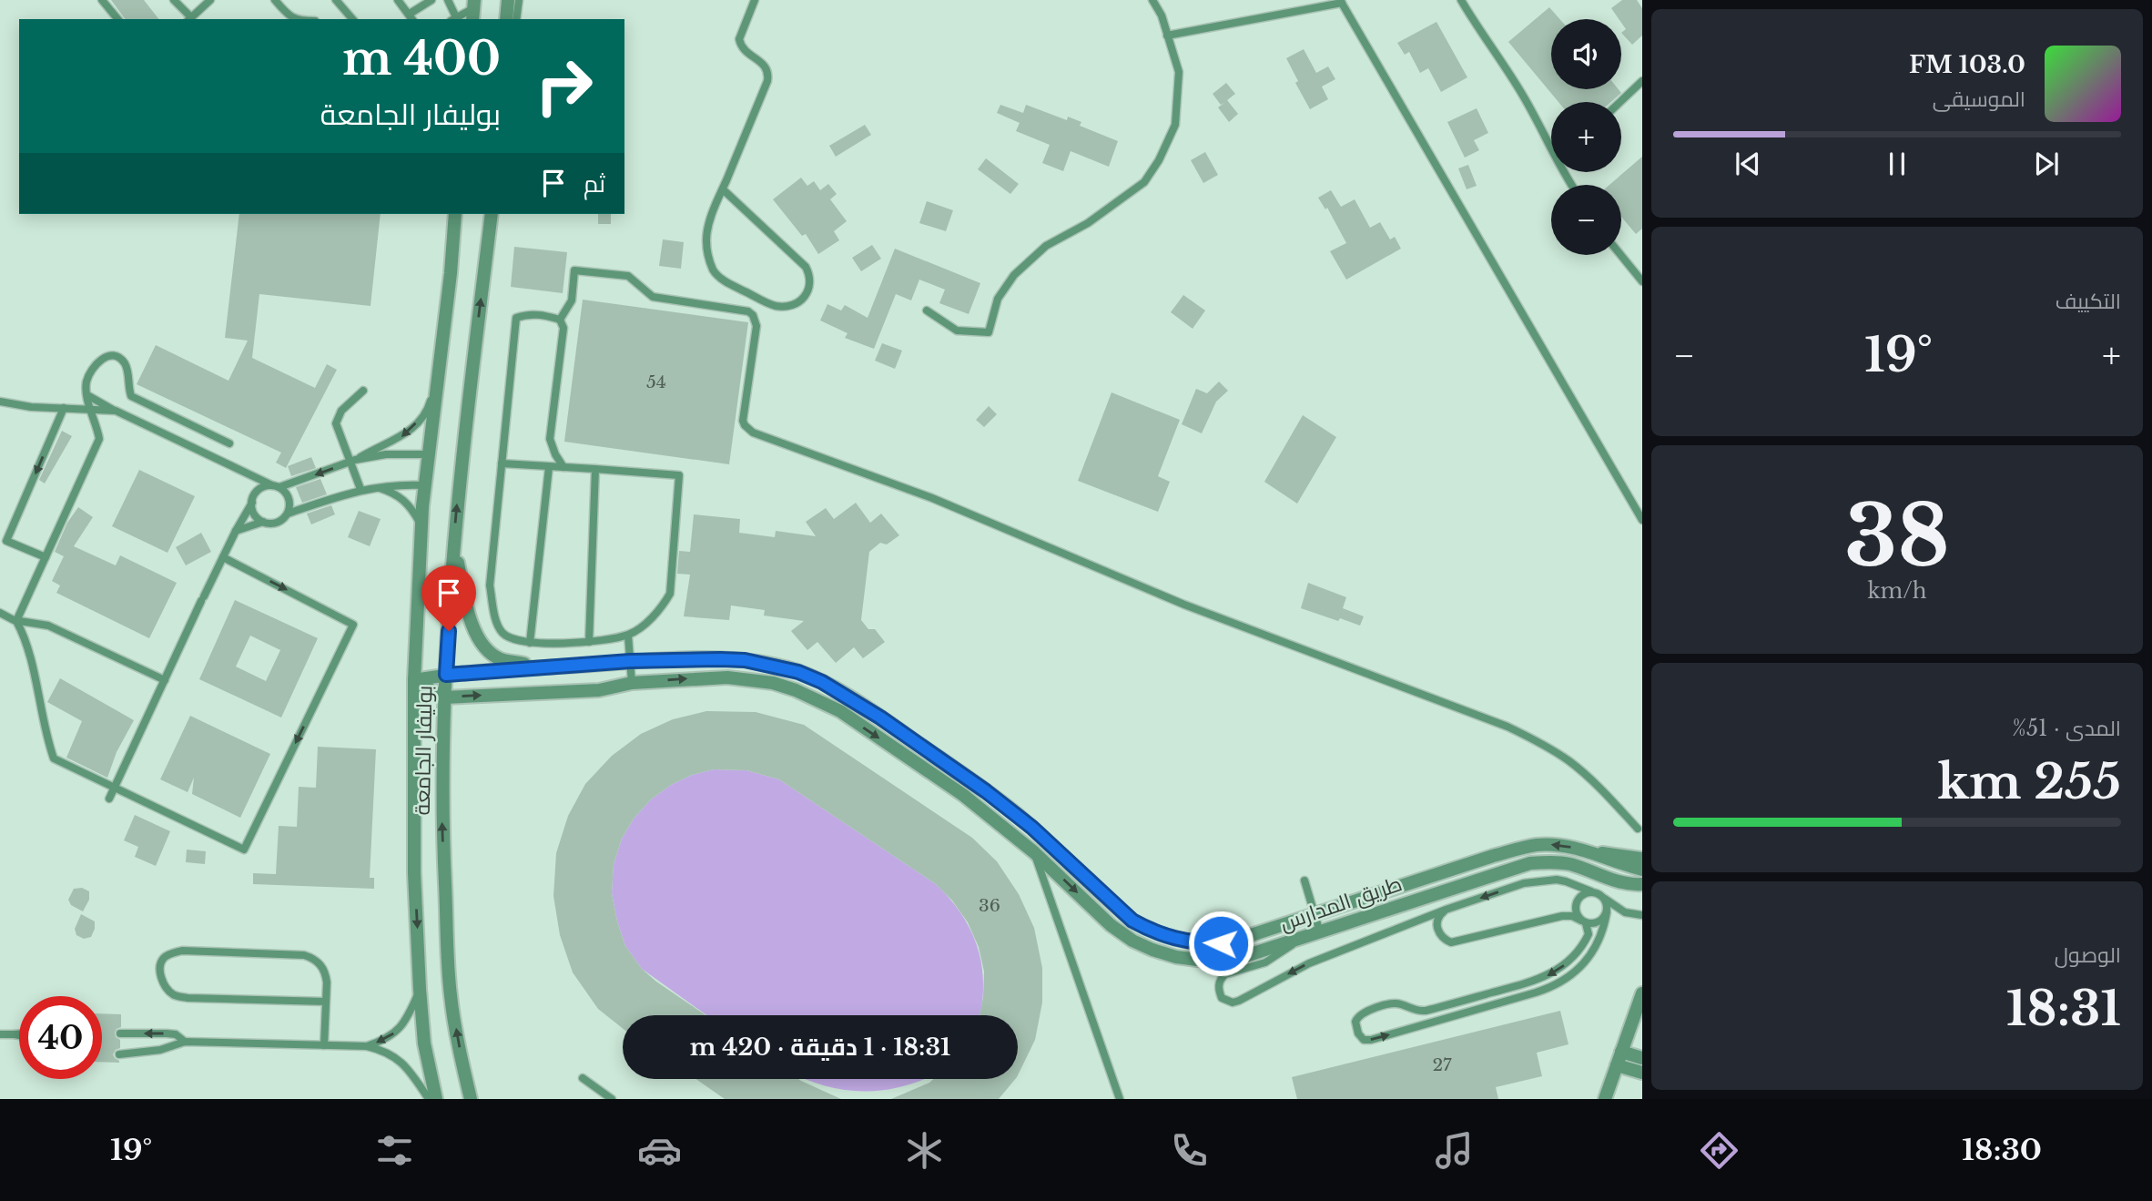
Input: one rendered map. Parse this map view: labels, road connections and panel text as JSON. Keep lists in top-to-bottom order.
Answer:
{
  "streets": {
    "street": ["بوليفار الجامعة", "طريق المدارس"]
  },
  "crossings": [
    ["بوليفار الجامعة", "طريق المدارس"]
  ],
  "house_numbers": ["54", "36", "27"],
  "page": {
    "map_buttons": ["+", "−"],
    "turn": ["400 m", "بوليفار الجامعة"],
    "song": ["103.0 FM", "الموسيقى"],
    "then": "ثم",
    "tile": [
      "التكييف",
      ["38", "km/h"],
      ["المدى · 51%", "255 km"],
      ["الوصول", "18:31"]
    ],
    "heat": ["−", "19°", "+"],
    "limit": "40",
    "trip": "18:31 · 1 دقيقة · 420 m",
    "tabs": ["18:30", "19°"]
  }
}
